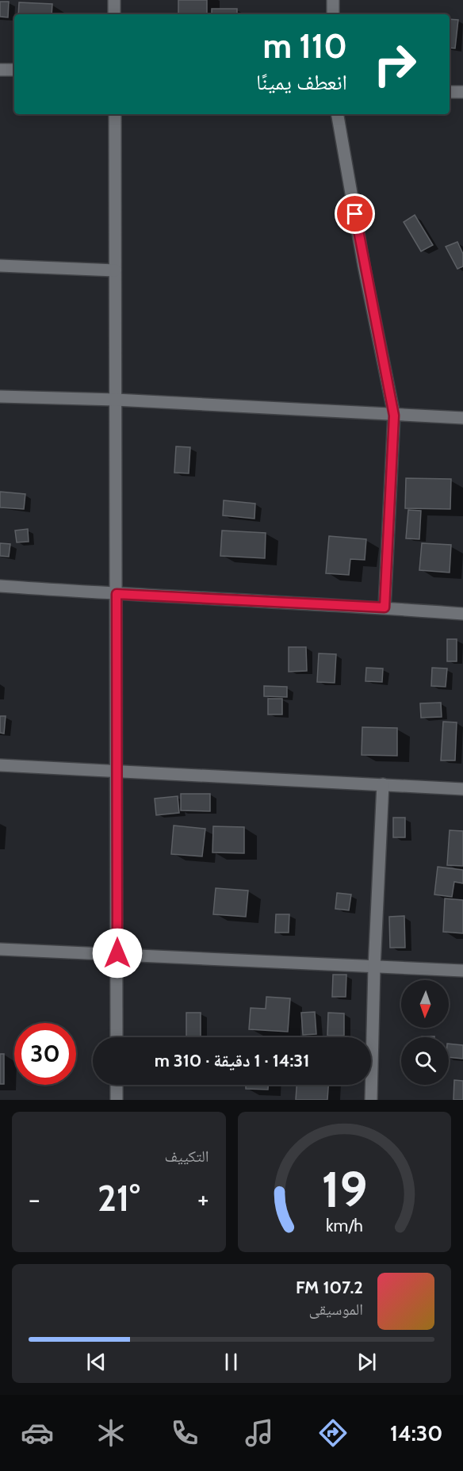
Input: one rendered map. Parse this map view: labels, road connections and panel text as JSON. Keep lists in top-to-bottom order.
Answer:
{
  "north": "bottom",
  "page": {
    "turn": ["110 m", "انعطف يمينًا"],
    "limit": "30",
    "trip": "14:31 · 1 دقيقة · 310 m",
    "tile": "التكييف",
    "heat": ["−", "21°", "+"],
    "song": ["107.2 FM", "الموسيقى"],
    "tabs": "14:30",
    "gauge": ["19", "km/h"]
  }
}
